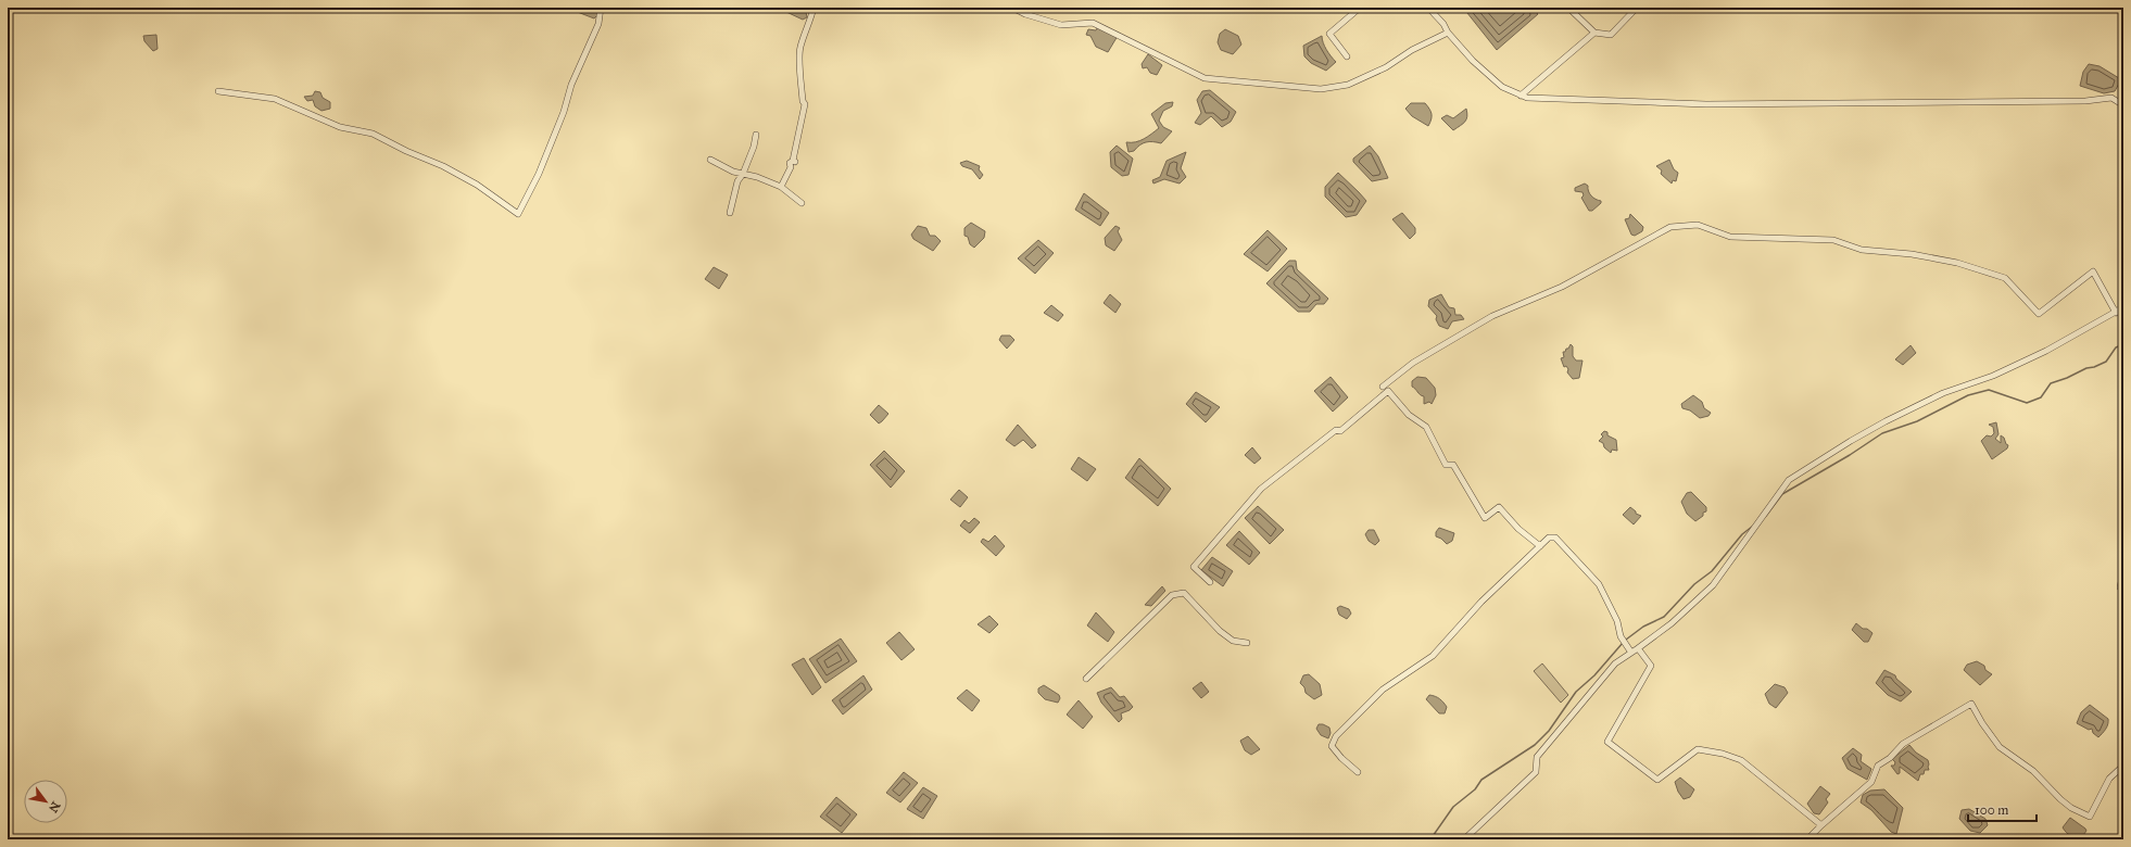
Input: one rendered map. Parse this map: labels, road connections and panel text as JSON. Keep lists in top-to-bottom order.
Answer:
{
  "scale_bar": "100 m",
  "north": "bottom right"
}
